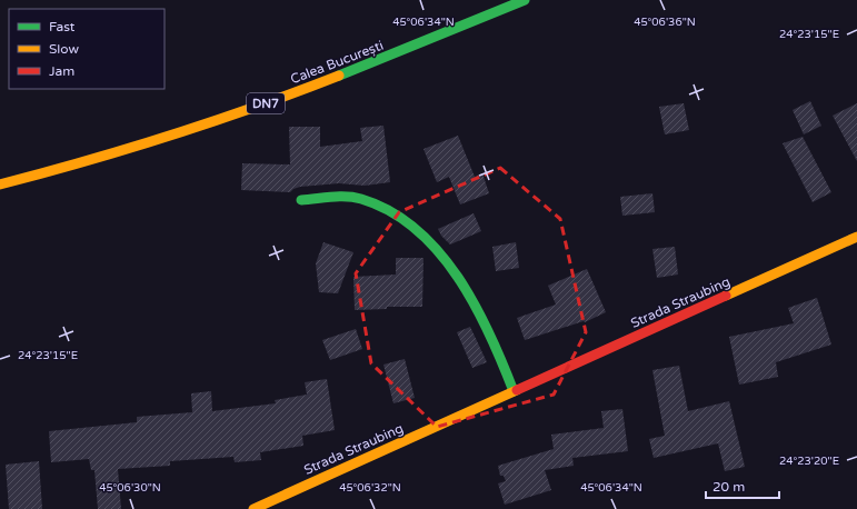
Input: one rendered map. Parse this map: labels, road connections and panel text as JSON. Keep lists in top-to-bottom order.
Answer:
{
  "streets": {
    "main road": ["Calea București", "DN7", "Strada Straubing"]
  },
  "legend": ["Fast", "Slow", "Jam"],
  "scale_bar": "20 m",
  "coordinates": [
    "45°06'34\"N",
    "45°06'36\"N",
    "24°23'15\"E",
    "24°23'20\"E",
    "45°06'30\"N",
    "45°06'32\"N"
  ]
}
